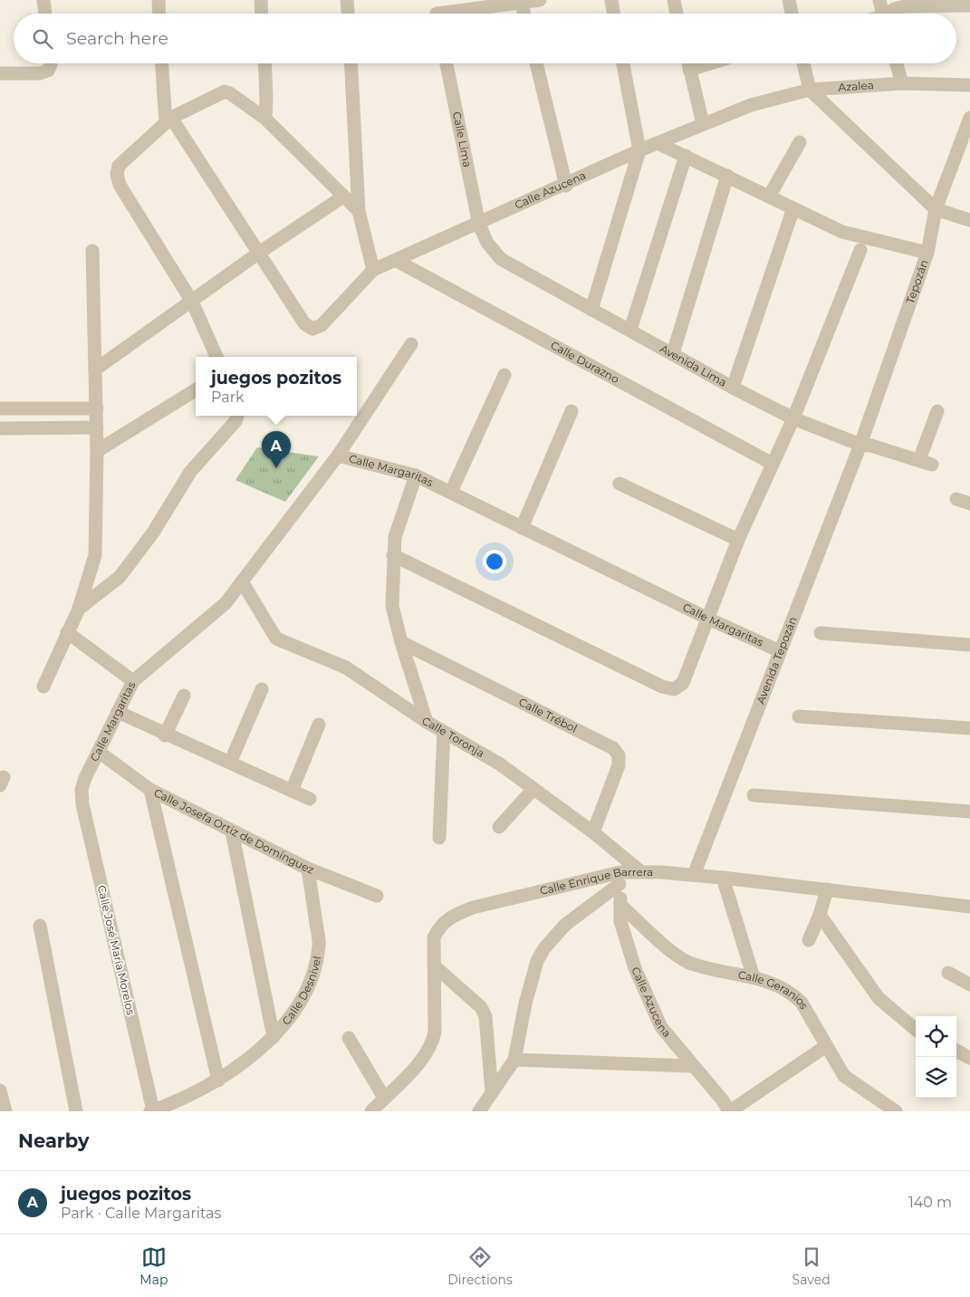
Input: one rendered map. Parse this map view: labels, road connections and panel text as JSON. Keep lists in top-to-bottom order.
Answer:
{
  "streets": {
    "street": [
      "Azalea",
      "Calle Lima",
      "Calle Azucena",
      "Tepozán",
      "Calle Durazno",
      "Avenida Lima",
      "Calle Margaritas",
      "Avenida Tepozán",
      "Calle Trébol",
      "Calle Toronja",
      "Calle Josefa Ortiz de Domínguez",
      "Calle Enrique Barrera",
      "Calle José María Morelos",
      "Calle Desnivel",
      "Calle Geranios"
    ]
  },
  "crossings": [
    ["Azalea", "Calle Azucena"],
    ["Calle Lima", "Calle Azucena"],
    ["Calle Lima", "Avenida Lima"],
    ["Calle Azucena", "Calle Durazno"],
    ["Calle Azucena", "Avenida Lima"],
    ["Calle Azucena", "Calle Enrique Barrera"],
    ["Calle Azucena", "Calle Geranios"],
    ["Tepozán", "Avenida Lima"],
    ["Tepozán", "Avenida Tepozán"],
    ["Avenida Lima", "Avenida Tepozán"],
    ["Calle Margaritas", "Avenida Tepozán"],
    ["Calle Margaritas", "Calle Toronja"],
    ["Calle Margaritas", "Calle Josefa Ortiz de Domínguez"],
    ["Calle Margaritas", "Calle José María Morelos"],
    ["Avenida Tepozán", "Calle Enrique Barrera"],
    ["Calle Trébol", "Calle Toronja"],
    ["Calle Toronja", "Calle Enrique Barrera"],
    ["Calle Josefa Ortiz de Domínguez", "Calle Desnivel"],
    ["Calle José María Morelos", "Calle Desnivel"]
  ],
  "page": {
    "search": "Search here",
    "popup": ["juegos pozitos", "Park"],
    "pins": "A",
    "heading": "Nearby",
    "list": [
      {
        "mark": "A",
        "name": "juegos pozitos",
        "note": "Park · Calle Margaritas",
        "value": "140 m"
      }
    ],
    "nav": ["Map", "Directions", "Saved"]
  }
}
